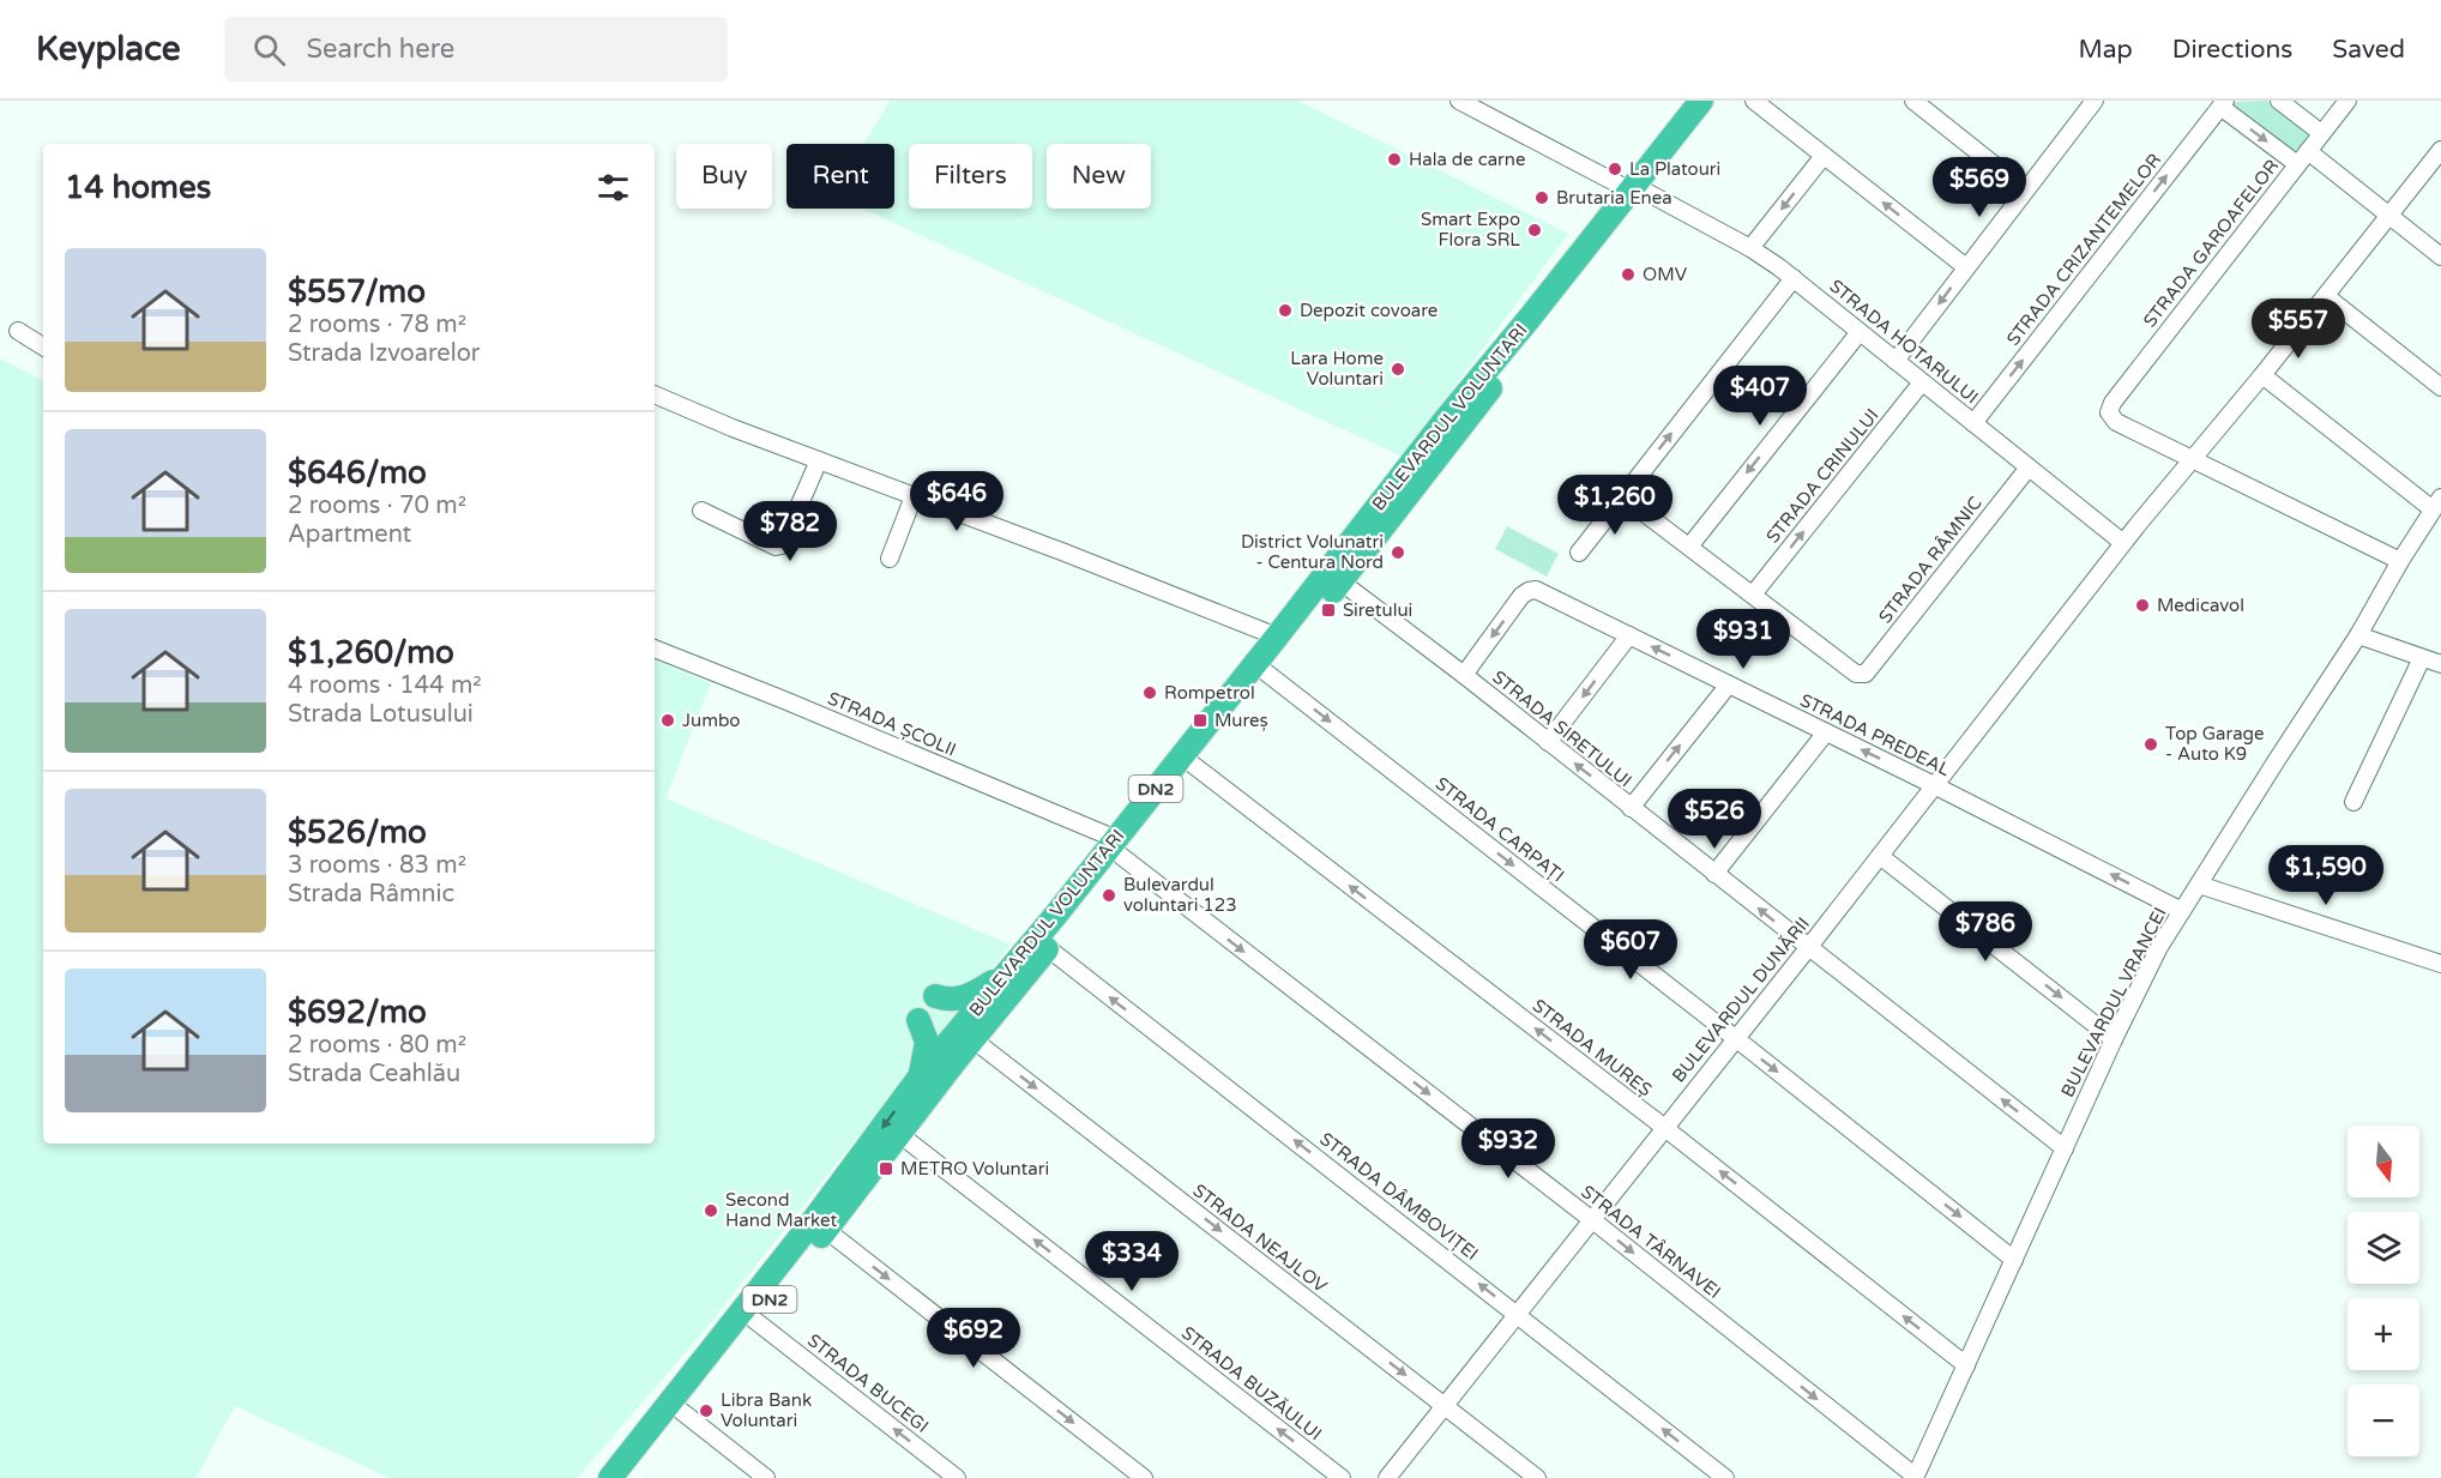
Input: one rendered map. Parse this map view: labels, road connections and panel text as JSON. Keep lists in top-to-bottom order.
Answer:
{
  "streets": {
    "highway": ["BULEVARDUL VOLUNTARI", "DN2"],
    "street": [
      "STRADA GAROAFELOR",
      "STRADA CRIZANTEMELOR",
      "STRADA HOTARULUI",
      "STRADA CRINULUI",
      "STRADA RÂMNIC",
      "STRADA ȘCOLII",
      "STRADA SIRETULUI",
      "STRADA PREDEAL",
      "STRADA CARPAȚI",
      "BULEVARDUL DUNĂRII",
      "BULEVARDUL VRANCEI",
      "STRADA MUREȘ",
      "STRADA DÂMBOVIȚEI",
      "STRADA NEAJLOV",
      "STRADA TÂRNAVEI",
      "STRADA BUCEGI",
      "STRADA BUZĂULUI"
    ]
  },
  "crossings": [
    ["STRADA GAROAFELOR", "BULEVARDUL DUNĂRII"],
    ["STRADA CRIZANTEMELOR", "STRADA HOTARULUI"],
    ["STRADA HOTARULUI", "BULEVARDUL VOLUNTARI"],
    ["STRADA HOTARULUI", "STRADA CRINULUI"],
    ["STRADA HOTARULUI", "STRADA RÂMNIC"],
    ["STRADA HOTARULUI", "BULEVARDUL DUNĂRII"],
    ["BULEVARDUL VOLUNTARI", "STRADA ȘCOLII"],
    ["BULEVARDUL VOLUNTARI", "STRADA SIRETULUI"],
    ["BULEVARDUL VOLUNTARI", "STRADA CARPAȚI"],
    ["BULEVARDUL VOLUNTARI", "STRADA MUREȘ"],
    ["BULEVARDUL VOLUNTARI", "STRADA DÂMBOVIȚEI"],
    ["BULEVARDUL VOLUNTARI", "STRADA NEAJLOV"],
    ["BULEVARDUL VOLUNTARI", "STRADA TÂRNAVEI"],
    ["BULEVARDUL VOLUNTARI", "STRADA BUCEGI"],
    ["BULEVARDUL VOLUNTARI", "STRADA BUZĂULUI"],
    ["STRADA CRINULUI", "STRADA RÂMNIC"],
    ["STRADA ȘCOLII", "STRADA TÂRNAVEI"],
    ["STRADA SIRETULUI", "STRADA PREDEAL"],
    ["STRADA SIRETULUI", "BULEVARDUL DUNĂRII"],
    ["STRADA SIRETULUI", "BULEVARDUL VRANCEI"],
    ["STRADA PREDEAL", "BULEVARDUL DUNĂRII"],
    ["STRADA PREDEAL", "BULEVARDUL VRANCEI"],
    ["STRADA CARPAȚI", "BULEVARDUL DUNĂRII"],
    ["STRADA CARPAȚI", "BULEVARDUL VRANCEI"],
    ["BULEVARDUL DUNĂRII", "STRADA MUREȘ"],
    ["BULEVARDUL DUNĂRII", "STRADA DÂMBOVIȚEI"],
    ["BULEVARDUL DUNĂRII", "STRADA NEAJLOV"],
    ["BULEVARDUL DUNĂRII", "STRADA TÂRNAVEI"],
    ["BULEVARDUL VRANCEI", "STRADA MUREȘ"],
    ["BULEVARDUL VRANCEI", "STRADA TÂRNAVEI"]
  ],
  "one_way": [
    "STRADA CARPAȚI",
    "STRADA MUREȘ",
    "STRADA DÂMBOVIȚEI",
    "STRADA NEAJLOV",
    "STRADA TÂRNAVEI"
  ],
  "places": {
    "other": [
      "Hala de carne",
      "La Platouri",
      "Brutaria Enea",
      "Smart Expo Flora SRL",
      "OMV",
      "Depozit covoare",
      "Lara Home Voluntari",
      "District Volunatri - Centura Nord",
      "Medicavol",
      "Rompetrol",
      "Jumbo",
      "Top Garage - Auto K9",
      "Bulevardul voluntari 123",
      "Second Hand Market",
      "Libra Bank Voluntari"
    ],
    "transit": ["Siretului", "Mureș", "METRO Voluntari"]
  },
  "north": "bottom",
  "page": {
    "header": "Keyplace",
    "search": "Search here",
    "nav": ["Map", "Directions", "Saved"],
    "chip": [
      "Buy",
      "Rent",
      "Filters",
      "New"
    ],
    "heading": "14 homes",
    "price": [
      "$569",
      "$557",
      "$407",
      "$646",
      "$1,260",
      "$782",
      "$931",
      "$526",
      "$1,590",
      "$786",
      "$607",
      "$932",
      "$334",
      "$692"
    ],
    "list": [
      {
        "name": "$557/mo",
        "note": "2 rooms · 78 m² · Strada Izvoarelor"
      },
      {
        "name": "$646/mo",
        "note": "2 rooms · 70 m² · Apartment"
      },
      {
        "name": "$1,260/mo",
        "note": "4 rooms · 144 m² · Strada Lotusului"
      },
      {
        "name": "$526/mo",
        "note": "3 rooms · 83 m² · Strada Râmnic"
      },
      {
        "name": "$692/mo",
        "note": "2 rooms · 80 m² · Strada Ceahlău"
      }
    ],
    "map_buttons": ["+", "−"]
  }
}
